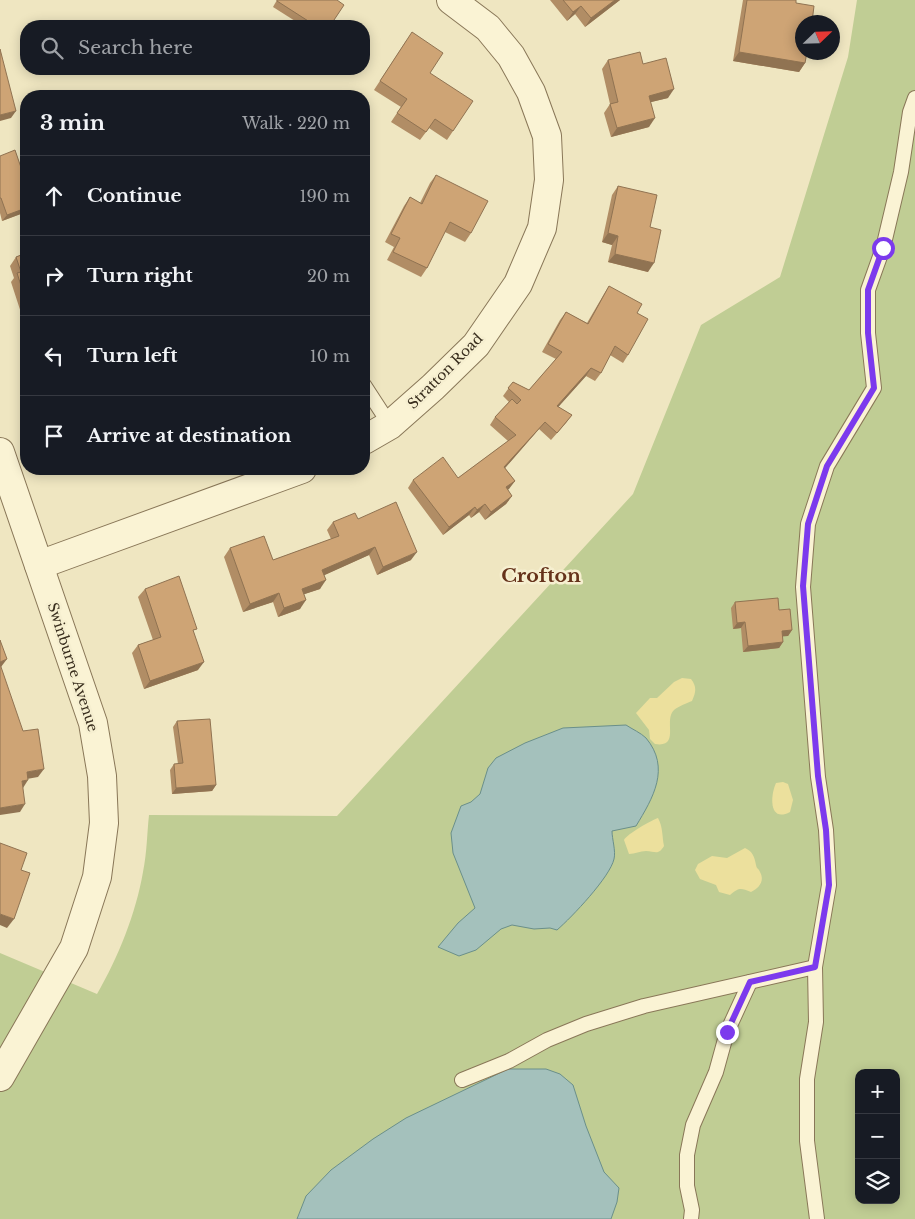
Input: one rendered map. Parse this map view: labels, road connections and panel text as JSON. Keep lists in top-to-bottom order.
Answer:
{
  "streets": {
    "street": ["Stratton Road", "Swinburne Avenue"]
  },
  "districts": ["Crofton"],
  "north": "top right",
  "page": {
    "search": "Search here",
    "heading": ["3 min", "Walk · 220 m"],
    "list": [
      ["Continue", "190 m"],
      ["Turn right", "20 m"],
      ["Turn left", "10 m"],
      "Arrive at destination"
    ],
    "map_buttons": ["+", "−"]
  }
}
